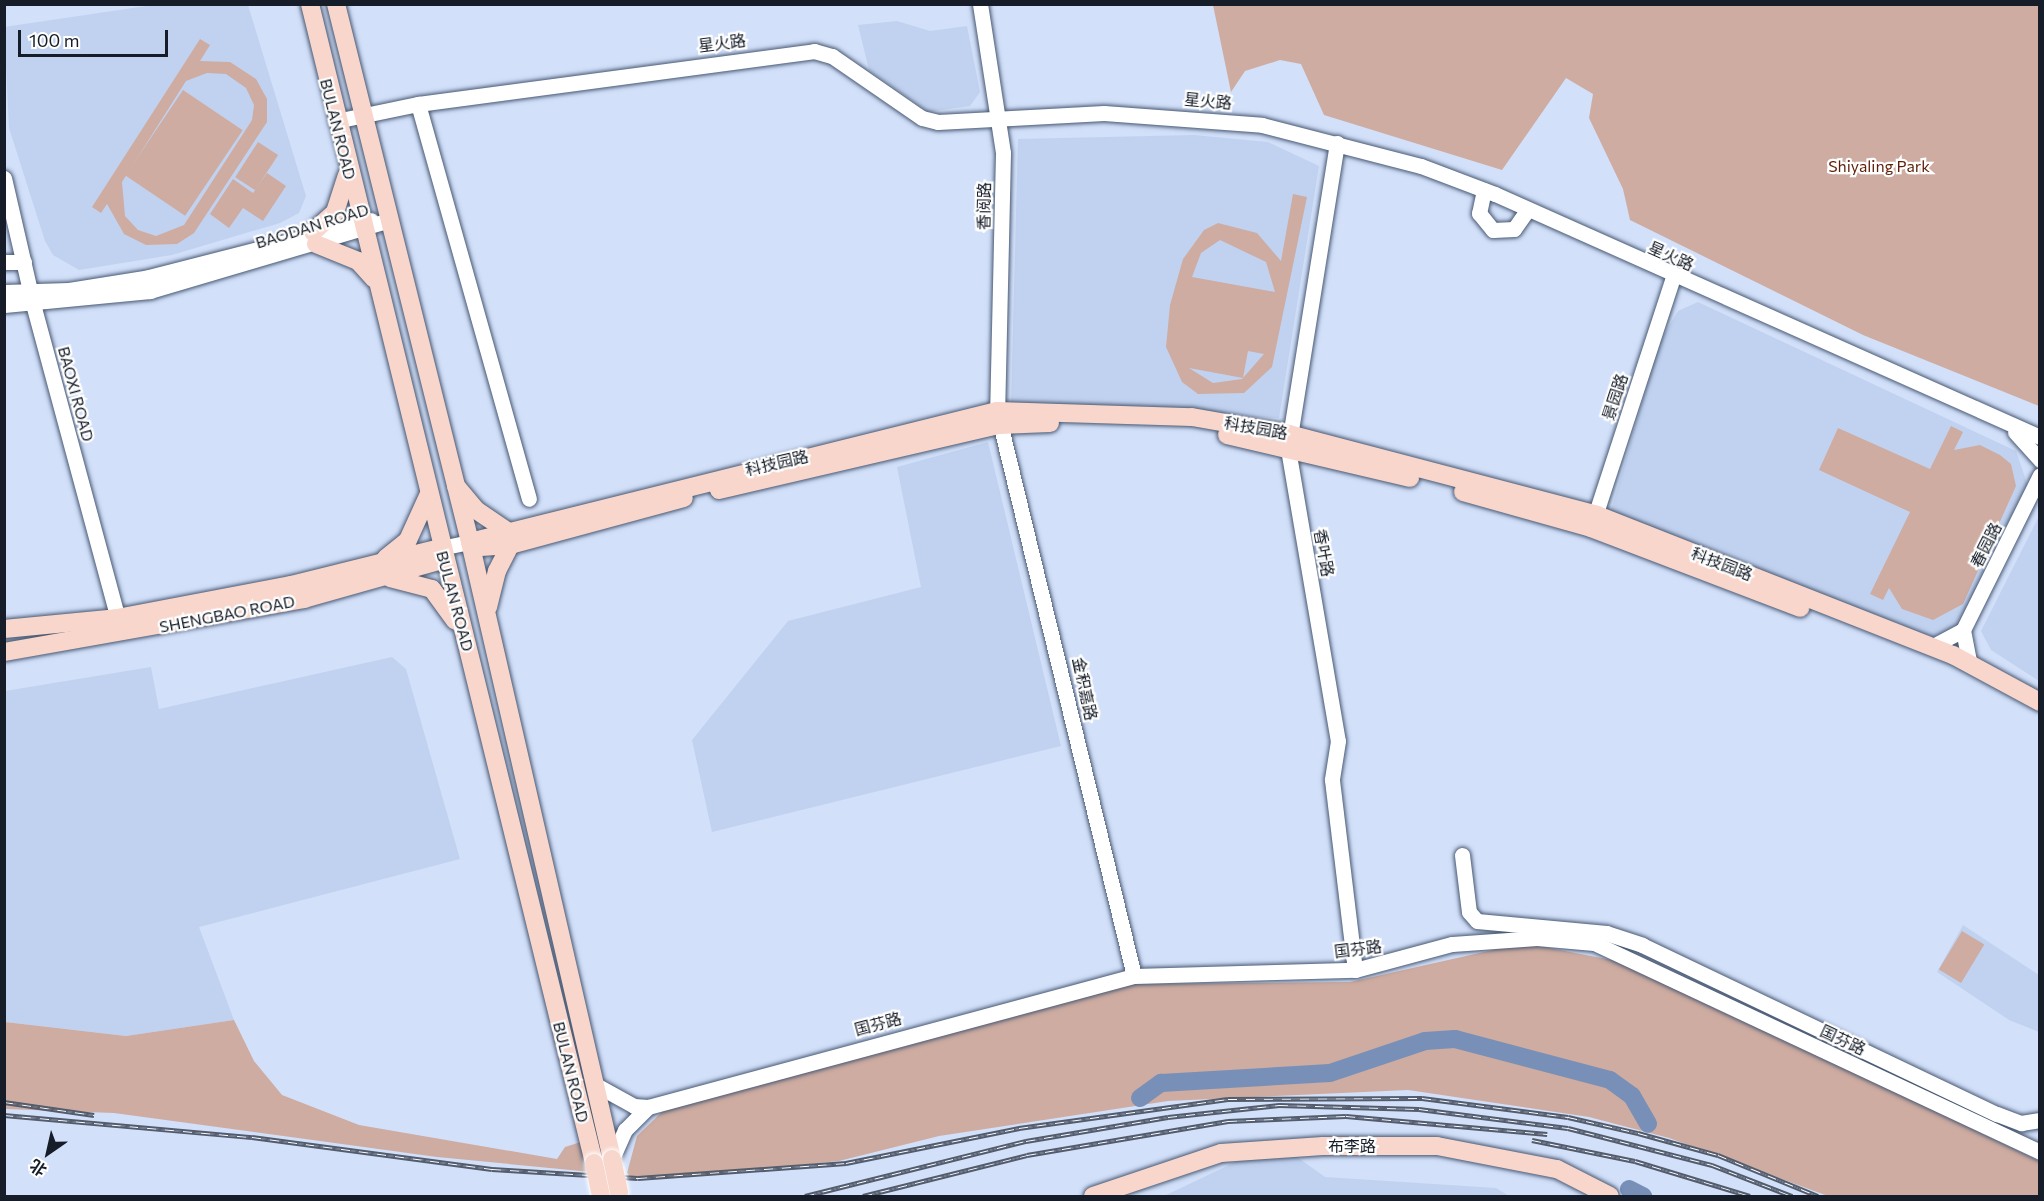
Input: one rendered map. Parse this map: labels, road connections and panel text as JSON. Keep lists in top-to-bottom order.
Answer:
{
  "streets": {
    "main road": [
      "BULAN ROAD",
      "科技园路",
      "SHENGBAO ROAD",
      "布李路"
    ],
    "street": [
      "星火路",
      "香阅路",
      "BAODAN ROAD",
      "BAOXI ROAD",
      "景园路",
      "春园路",
      "香叶路",
      "金积嘉路",
      "国芬路"
    ]
  },
  "crossings": [
    ["星火路", "BULAN ROAD"],
    ["星火路", "香阅路"],
    ["星火路", "景园路"],
    ["星火路", "香叶路"],
    ["BULAN ROAD", "BAODAN ROAD"],
    ["BULAN ROAD", "科技园路"],
    ["BULAN ROAD", "SHENGBAO ROAD"],
    ["香阅路", "科技园路"],
    ["香阅路", "金积嘉路"],
    ["BAODAN ROAD", "BAOXI ROAD"],
    ["BAOXI ROAD", "SHENGBAO ROAD"],
    ["景园路", "科技园路"],
    ["科技园路", "香叶路"],
    ["科技园路", "SHENGBAO ROAD"],
    ["科技园路", "金积嘉路"],
    ["香叶路", "国芬路"],
    ["金积嘉路", "国芬路"]
  ],
  "parks": ["Shiyaling Park"],
  "scale_bar": "100 m",
  "north": "bottom left"
}
